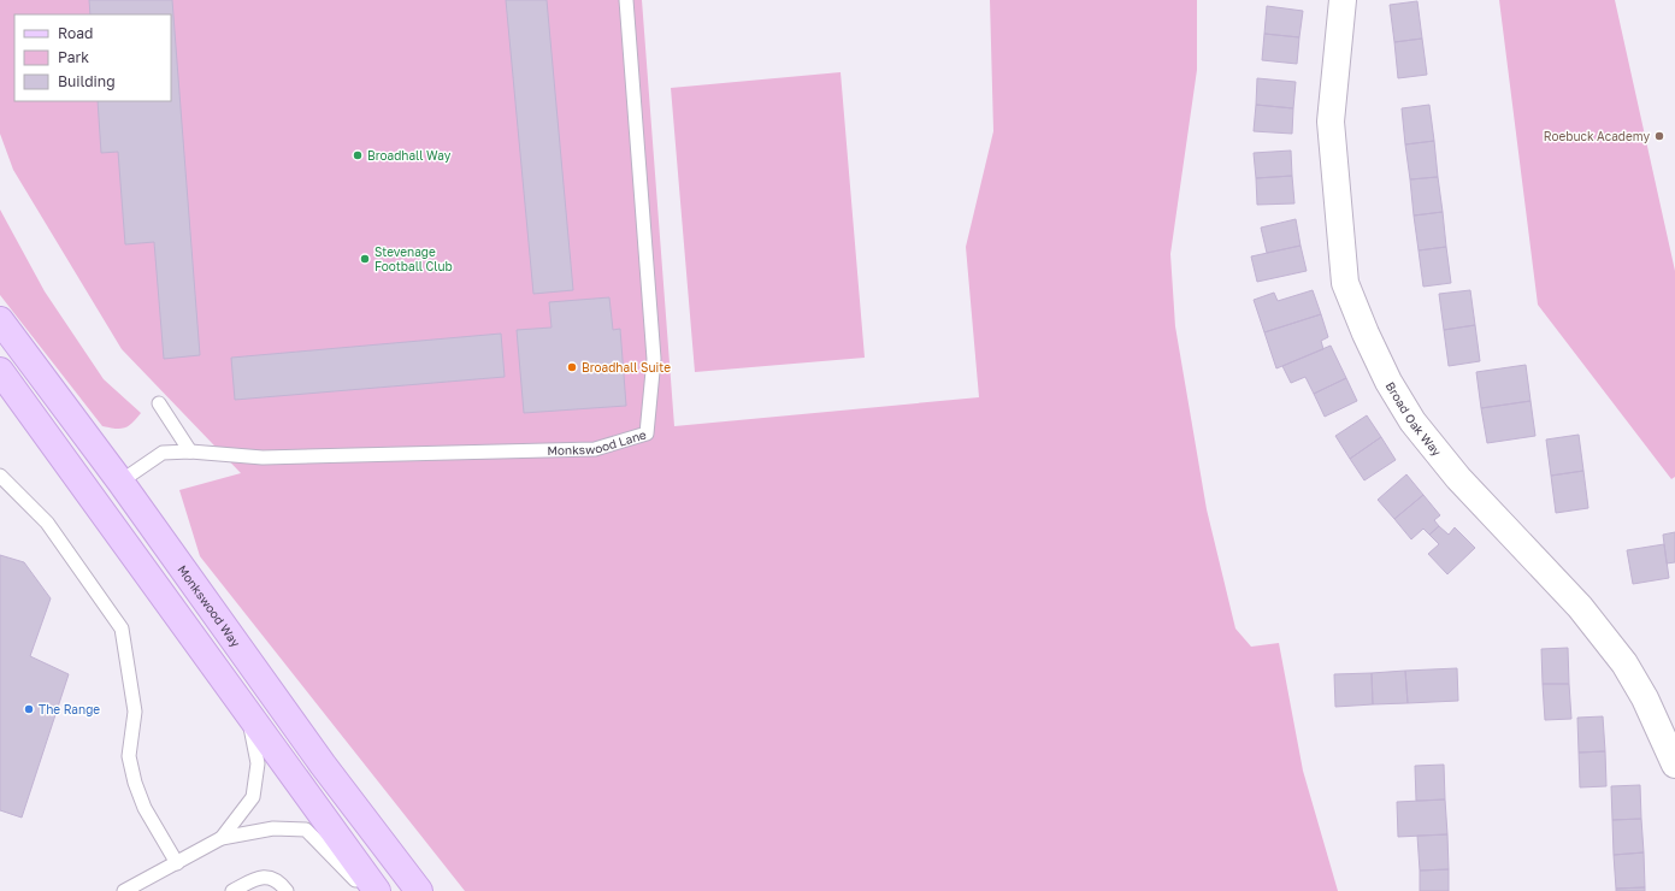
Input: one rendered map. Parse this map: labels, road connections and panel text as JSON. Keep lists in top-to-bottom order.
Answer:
{
  "streets": {
    "main road": ["Monkswood Way"],
    "street": ["Broad Oak Way"],
    "lane": ["Monkswood Lane"]
  },
  "crossings": [
    ["Monkswood Lane", "Monkswood Way"]
  ],
  "places": [
    "Roebuck Academy",
    "Broadhall Way",
    "Stevenage Football Club",
    "Broadhall Suite",
    "The Range"
  ],
  "legend": ["Road", "Park", "Building"]
}
